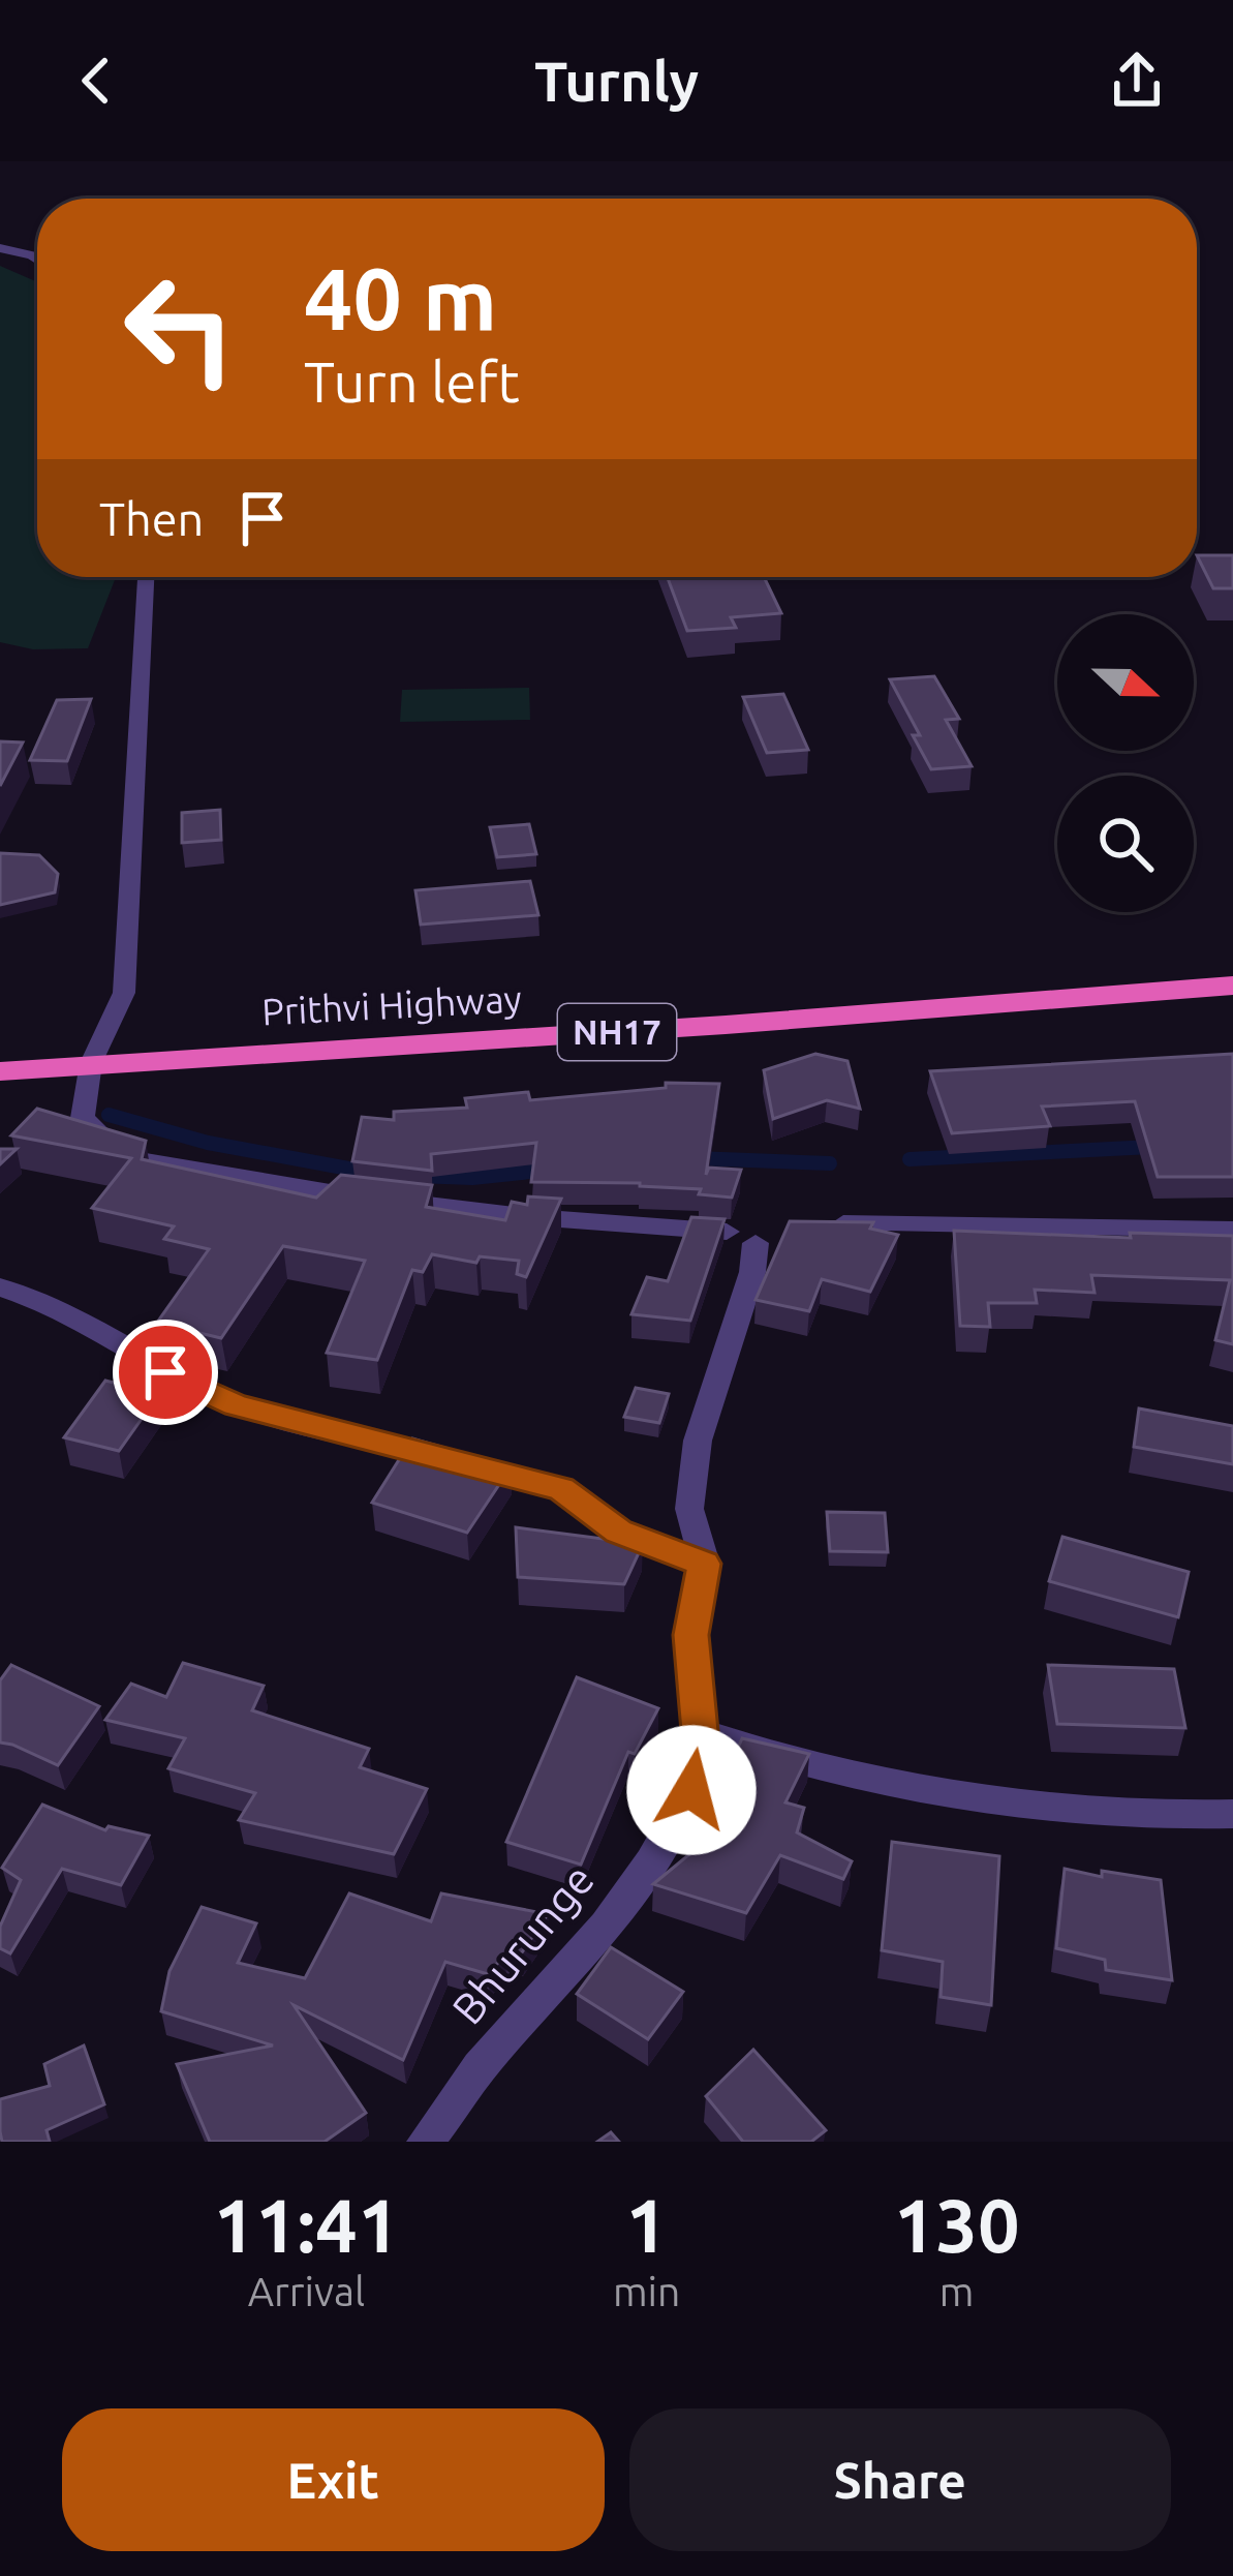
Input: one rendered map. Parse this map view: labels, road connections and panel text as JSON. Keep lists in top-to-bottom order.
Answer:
{
  "streets": {
    "highway": ["Prithvi Highway", "NH17"],
    "street": ["Bhurunge"]
  },
  "north": "right",
  "page": {
    "header": "Turnly",
    "turn": ["40 m", "Turn left"],
    "then": "Then",
    "eta": [
      "11:41",
      "Arrival",
      "1",
      "min",
      "130",
      "m"
    ],
    "buttons": ["Exit", "Share"]
  }
}
